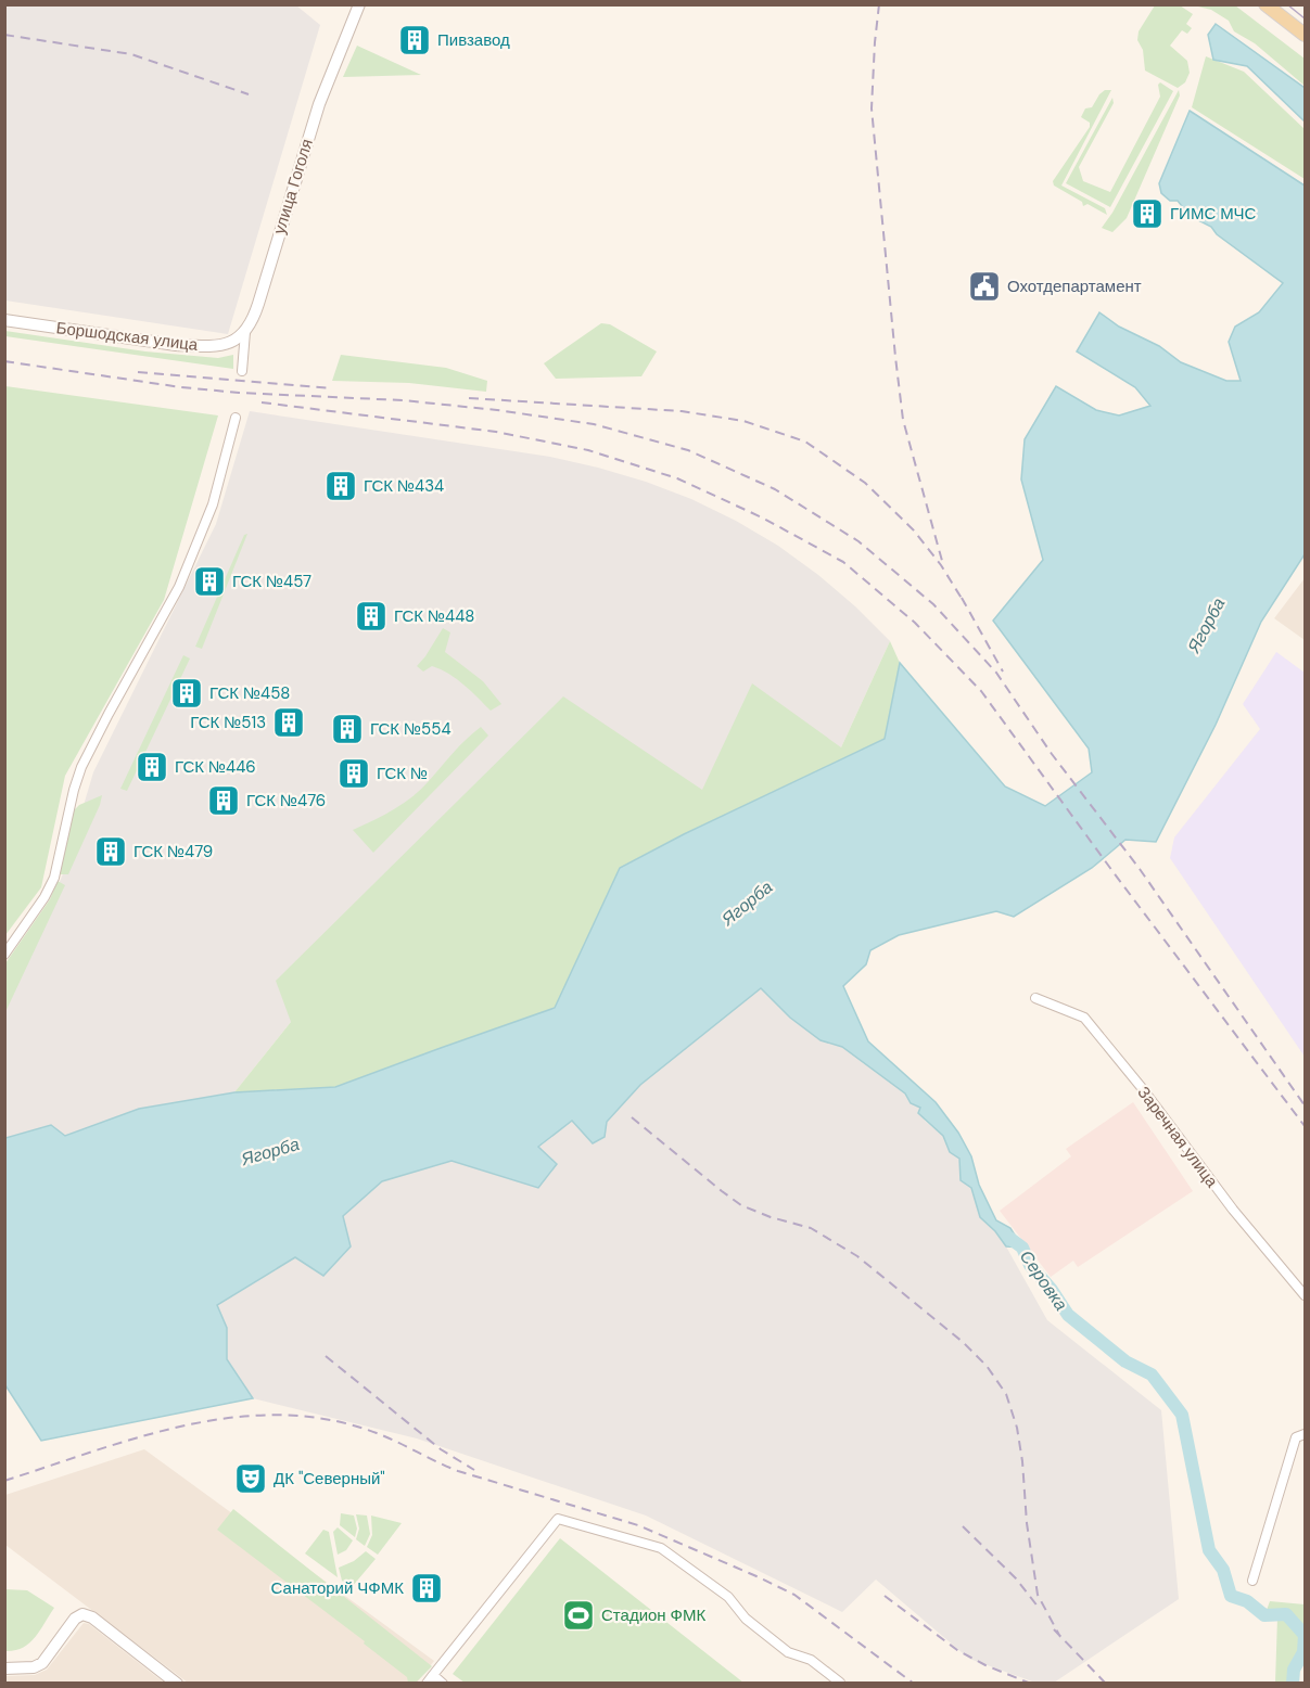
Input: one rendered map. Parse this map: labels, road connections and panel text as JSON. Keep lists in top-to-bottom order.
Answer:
{
  "streets": {
    "street": ["улица Гоголя", "Боршодская улица", "Заречная улица"]
  },
  "crossings": [
    ["улица Гоголя", "Боршодская улица"]
  ],
  "water": ["Ягорба", "Серовка"],
  "places": {
    "building": [
      "Пивзавод",
      "ГИМС МЧС",
      "ГСК №434",
      "ГСК №457",
      "ГСК №448",
      "ГСК №458",
      "ГСК №513",
      "ГСК №554",
      "ГСК №446",
      "ГСК №",
      "ГСК №476",
      "ГСК №479",
      "Санаторий ЧФМК"
    ],
    "public building": ["Охотдепартамент"],
    "theatre": ["ДК \"Северный\""],
    "sports": ["Стадион ФМК"]
  }
}
